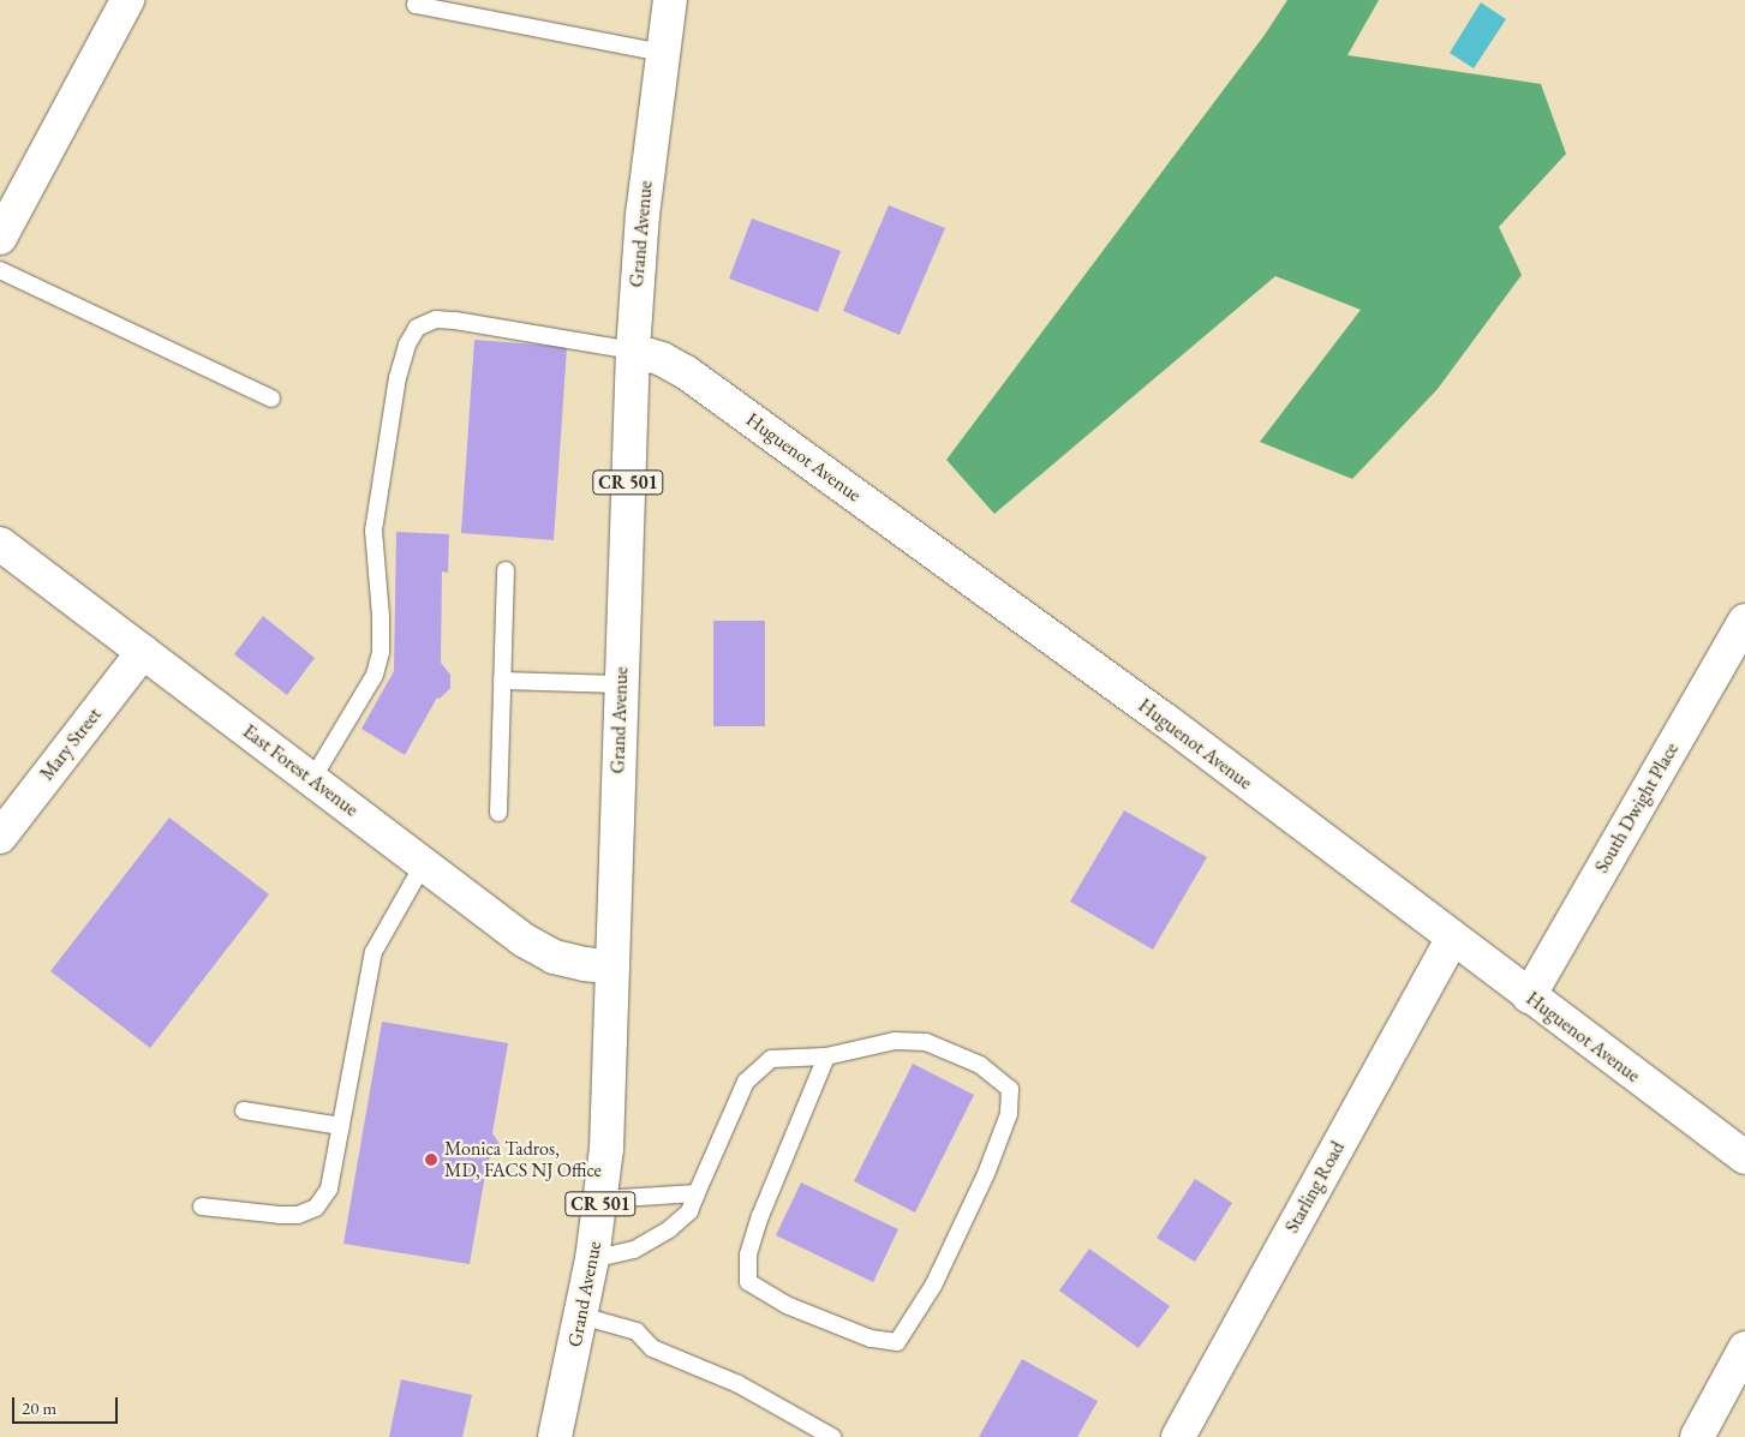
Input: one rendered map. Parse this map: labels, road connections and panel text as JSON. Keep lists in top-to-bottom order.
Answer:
{
  "streets": {
    "street": [
      "Grand Avenue",
      "Huguenot Avenue",
      "CR 501",
      "Mary Street",
      "East Forest Avenue",
      "South Dwight Place",
      "Starling Road"
    ]
  },
  "crossings": [
    ["Grand Avenue", "Huguenot Avenue"],
    ["Grand Avenue", "East Forest Avenue"],
    ["Huguenot Avenue", "South Dwight Place"],
    ["Huguenot Avenue", "Starling Road"],
    ["Mary Street", "East Forest Avenue"]
  ],
  "places": ["Monica Tadros, MD, FACS NJ Office"],
  "scale_bar": "20 m"
}
